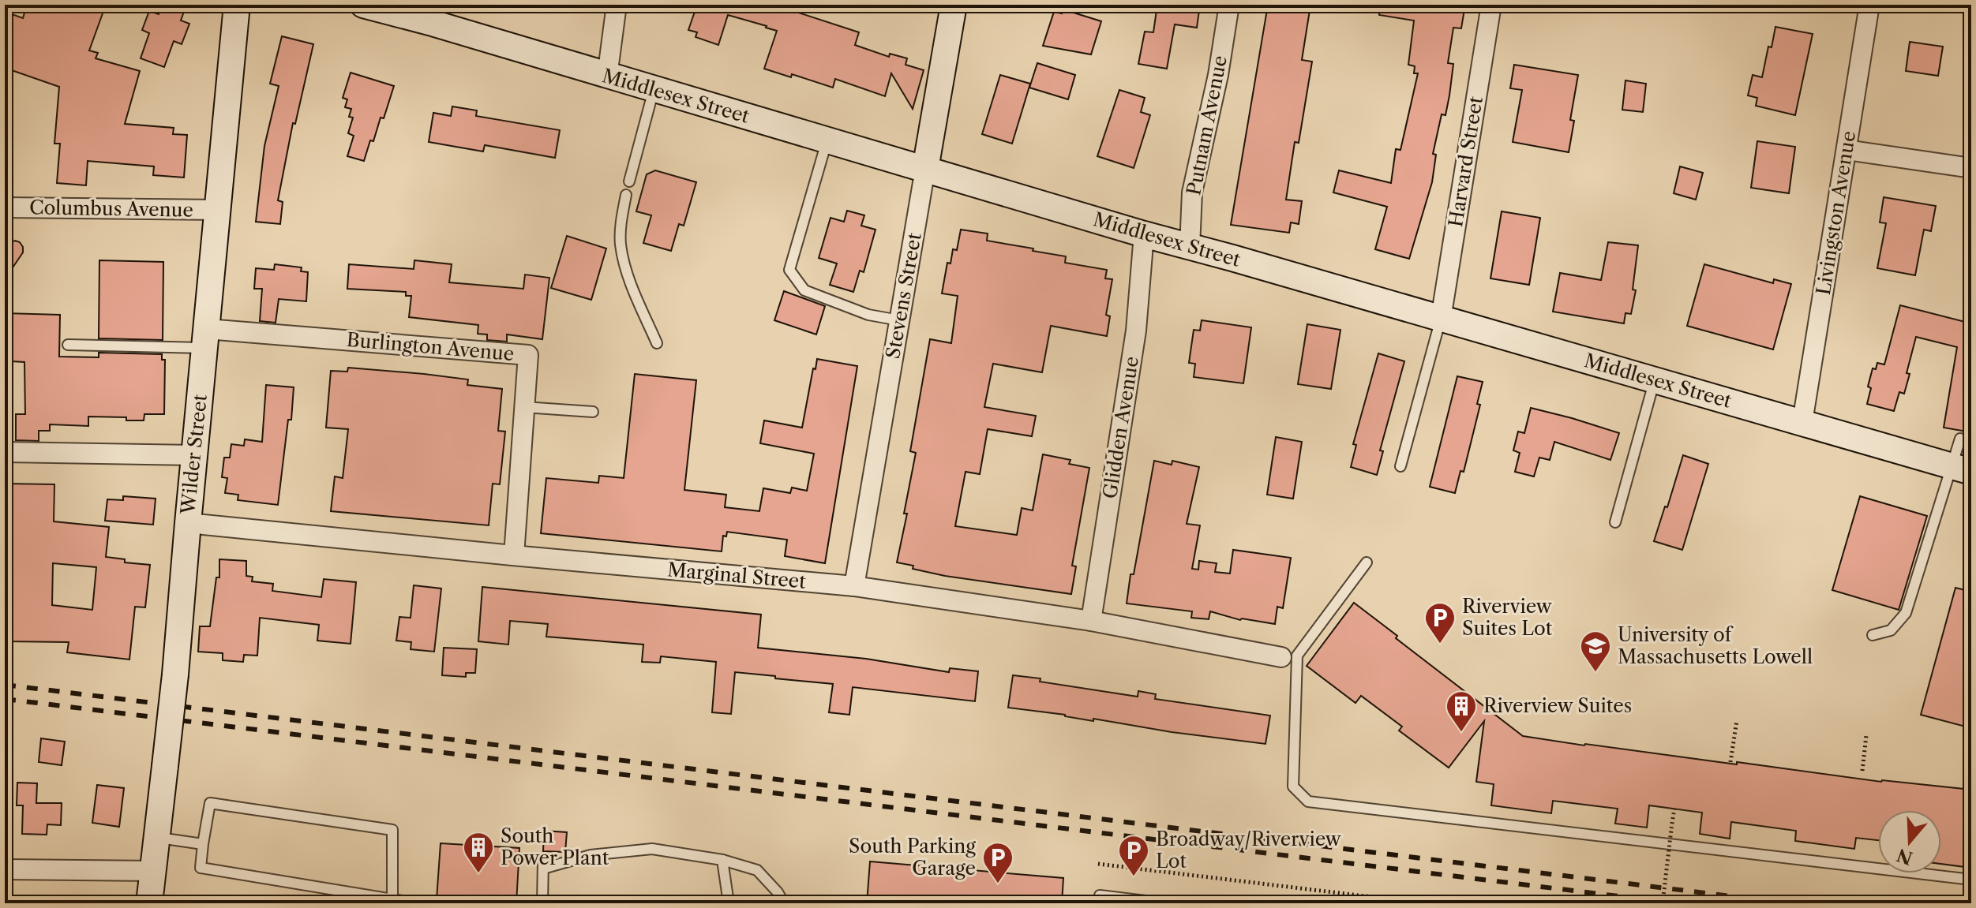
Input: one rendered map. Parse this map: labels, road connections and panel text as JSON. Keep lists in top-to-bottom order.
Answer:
{
  "streets": {
    "main road": ["Middlesex Street", "Stevens Street", "Wilder Street"],
    "street": [
      "Putnam Avenue",
      "Harvard Street",
      "Columbus Avenue",
      "Livingston Avenue",
      "Burlington Avenue",
      "Glidden Avenue",
      "Marginal Street"
    ]
  },
  "crossings": [
    ["Middlesex Street", "Putnam Avenue"],
    ["Middlesex Street", "Harvard Street"],
    ["Middlesex Street", "Livingston Avenue"],
    ["Middlesex Street", "Stevens Street"],
    ["Middlesex Street", "Glidden Avenue"],
    ["Columbus Avenue", "Wilder Street"],
    ["Stevens Street", "Marginal Street"],
    ["Burlington Avenue", "Wilder Street"],
    ["Burlington Avenue", "Marginal Street"],
    ["Glidden Avenue", "Marginal Street"],
    ["Wilder Street", "Marginal Street"]
  ],
  "places": {
    "parking": ["Riverview Suites Lot", "Broadway/Riverview Lot", "South Parking Garage"],
    "school or university": ["University of Massachusetts Lowell"],
    "building": ["Riverview Suites", "South Power Plant"]
  },
  "north": "bottom"
}
